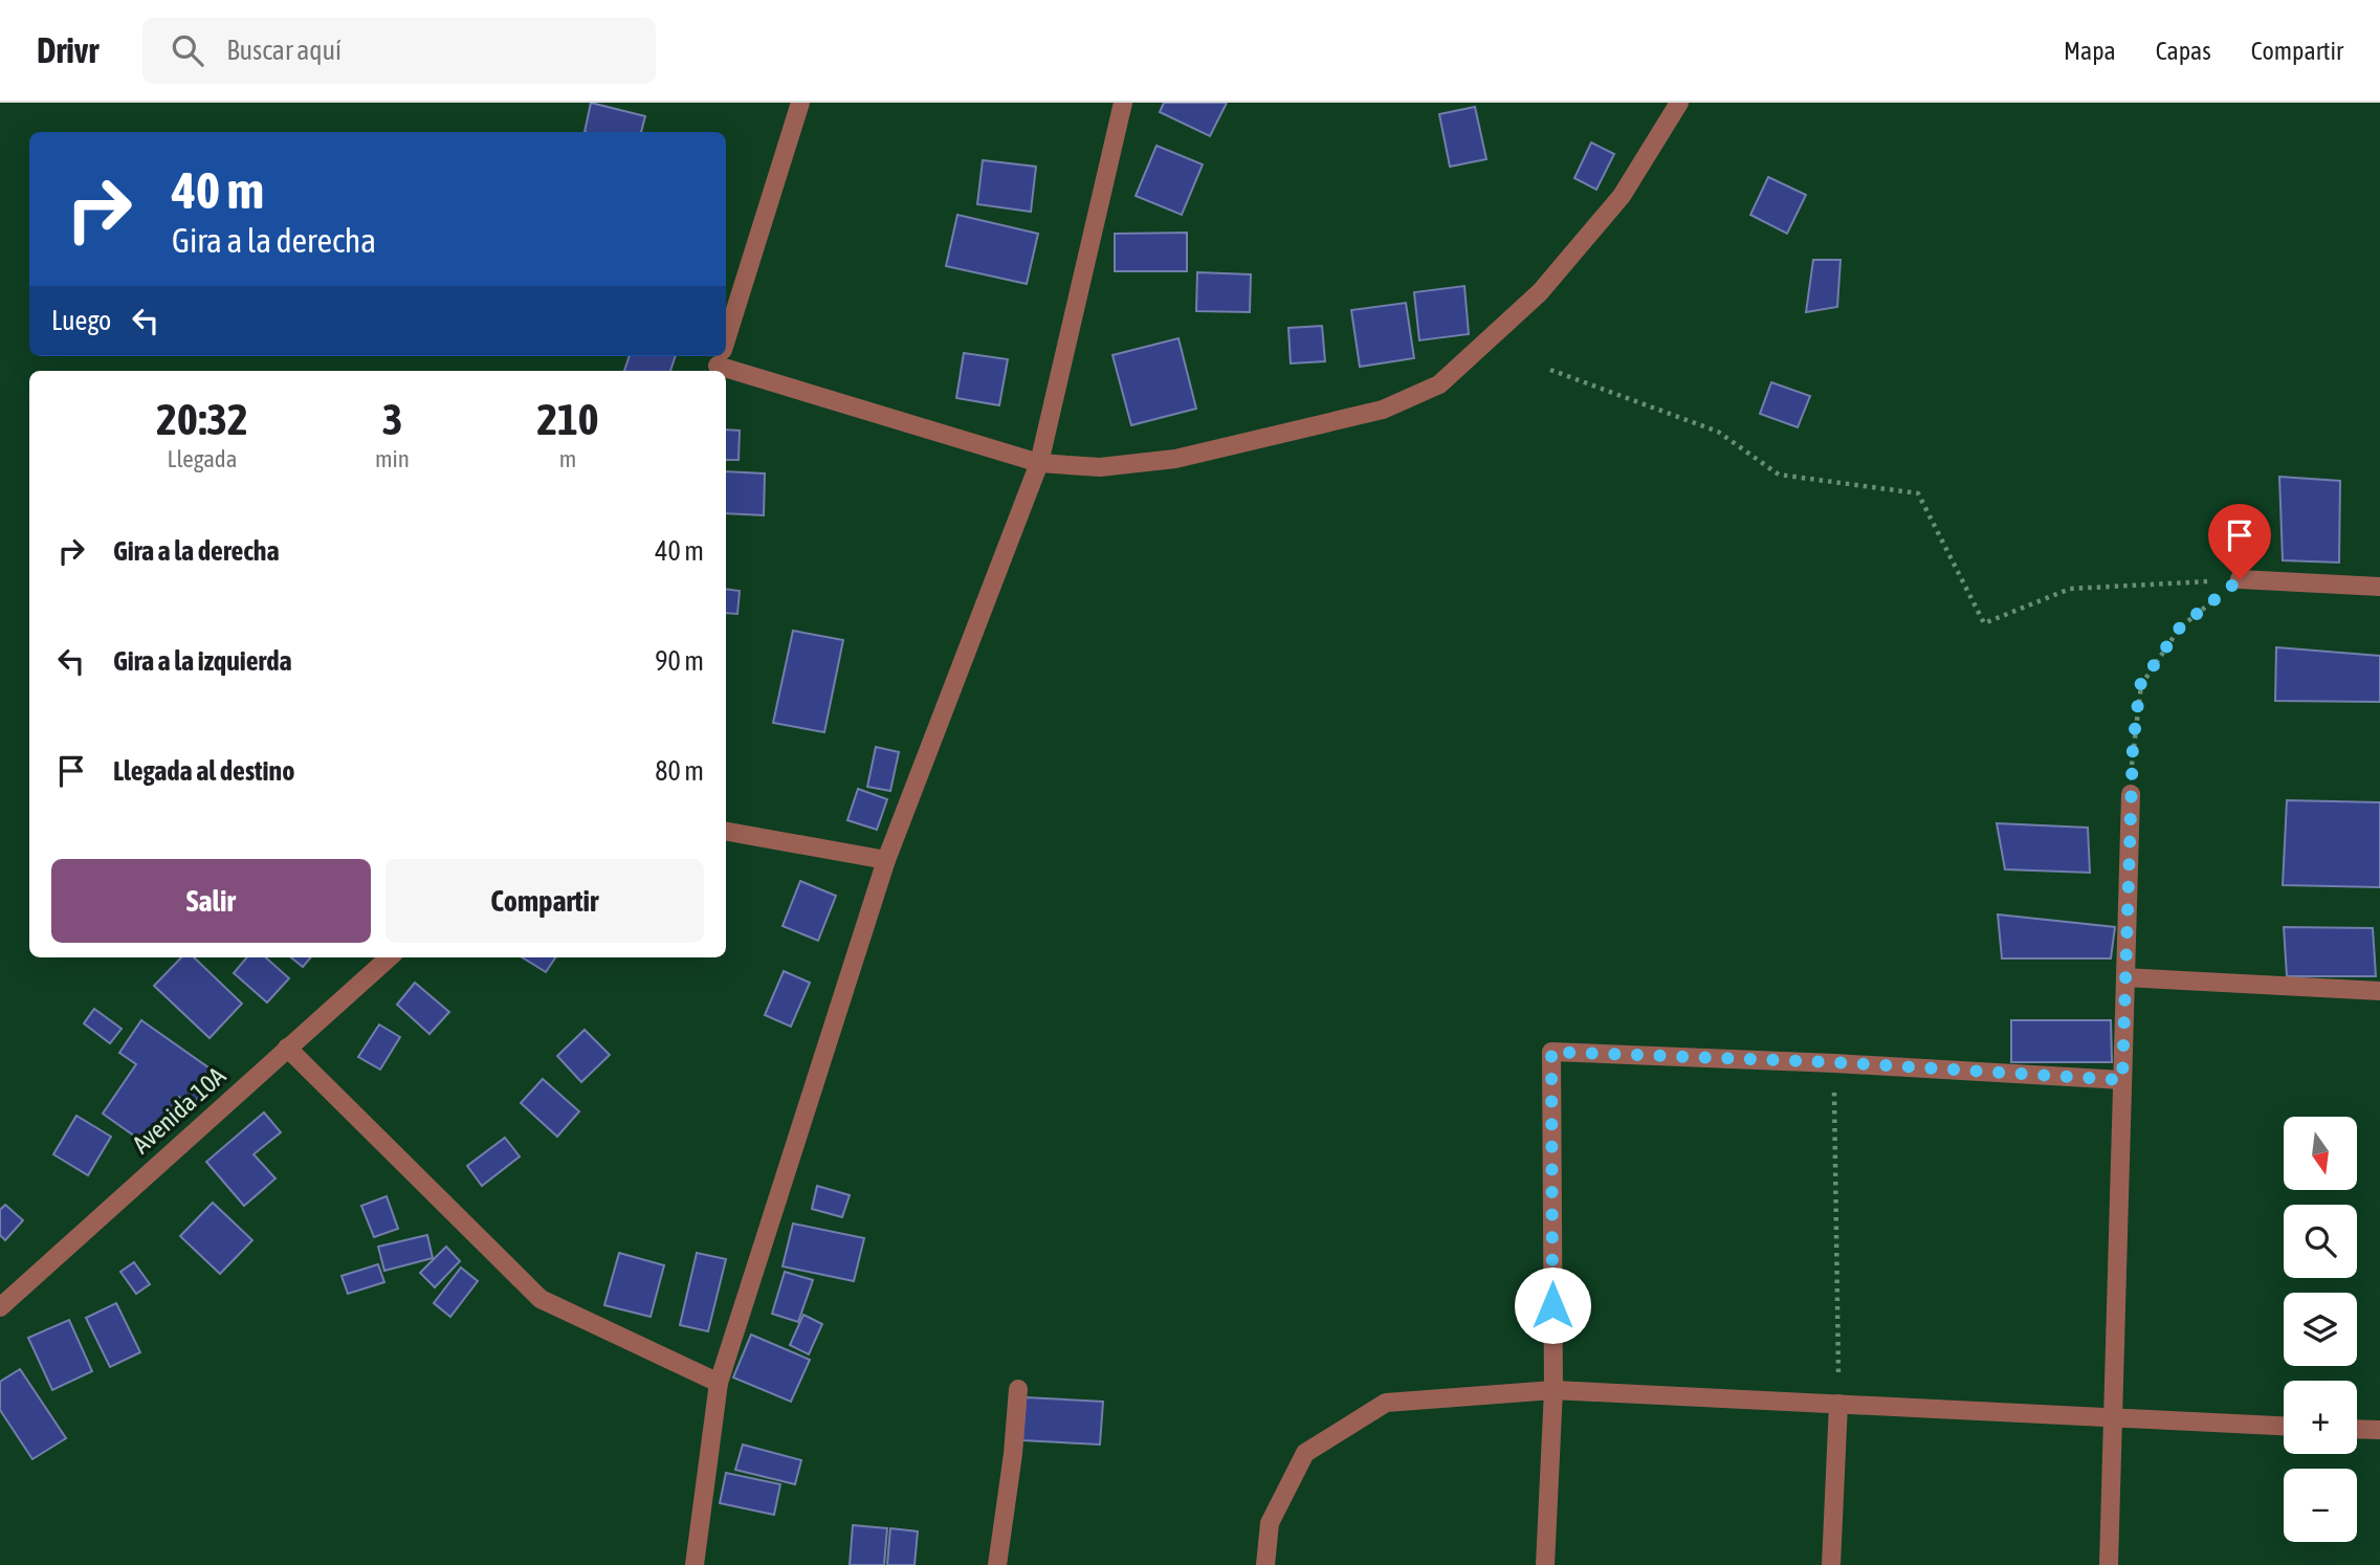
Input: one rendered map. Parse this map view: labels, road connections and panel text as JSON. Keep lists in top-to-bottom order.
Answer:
{
  "streets": {
    "street": ["Avenida 10A"]
  },
  "north": "bottom",
  "page": {
    "header": "Drivr",
    "search": "Buscar aquí",
    "nav": ["Mapa", "Capas", "Compartir"],
    "turn": ["40 m", "Gira a la derecha"],
    "then": "Luego",
    "eta": [
      "20:32",
      "Llegada",
      "3",
      "min",
      "210",
      "m"
    ],
    "list": [
      {
        "name": "Gira a la derecha",
        "value": "40 m"
      },
      {
        "name": "Gira a la izquierda",
        "value": "90 m"
      },
      {
        "name": "Llegada al destino",
        "value": "80 m"
      }
    ],
    "buttons": ["Salir", "Compartir"],
    "map_buttons": ["+", "−"]
  }
}
